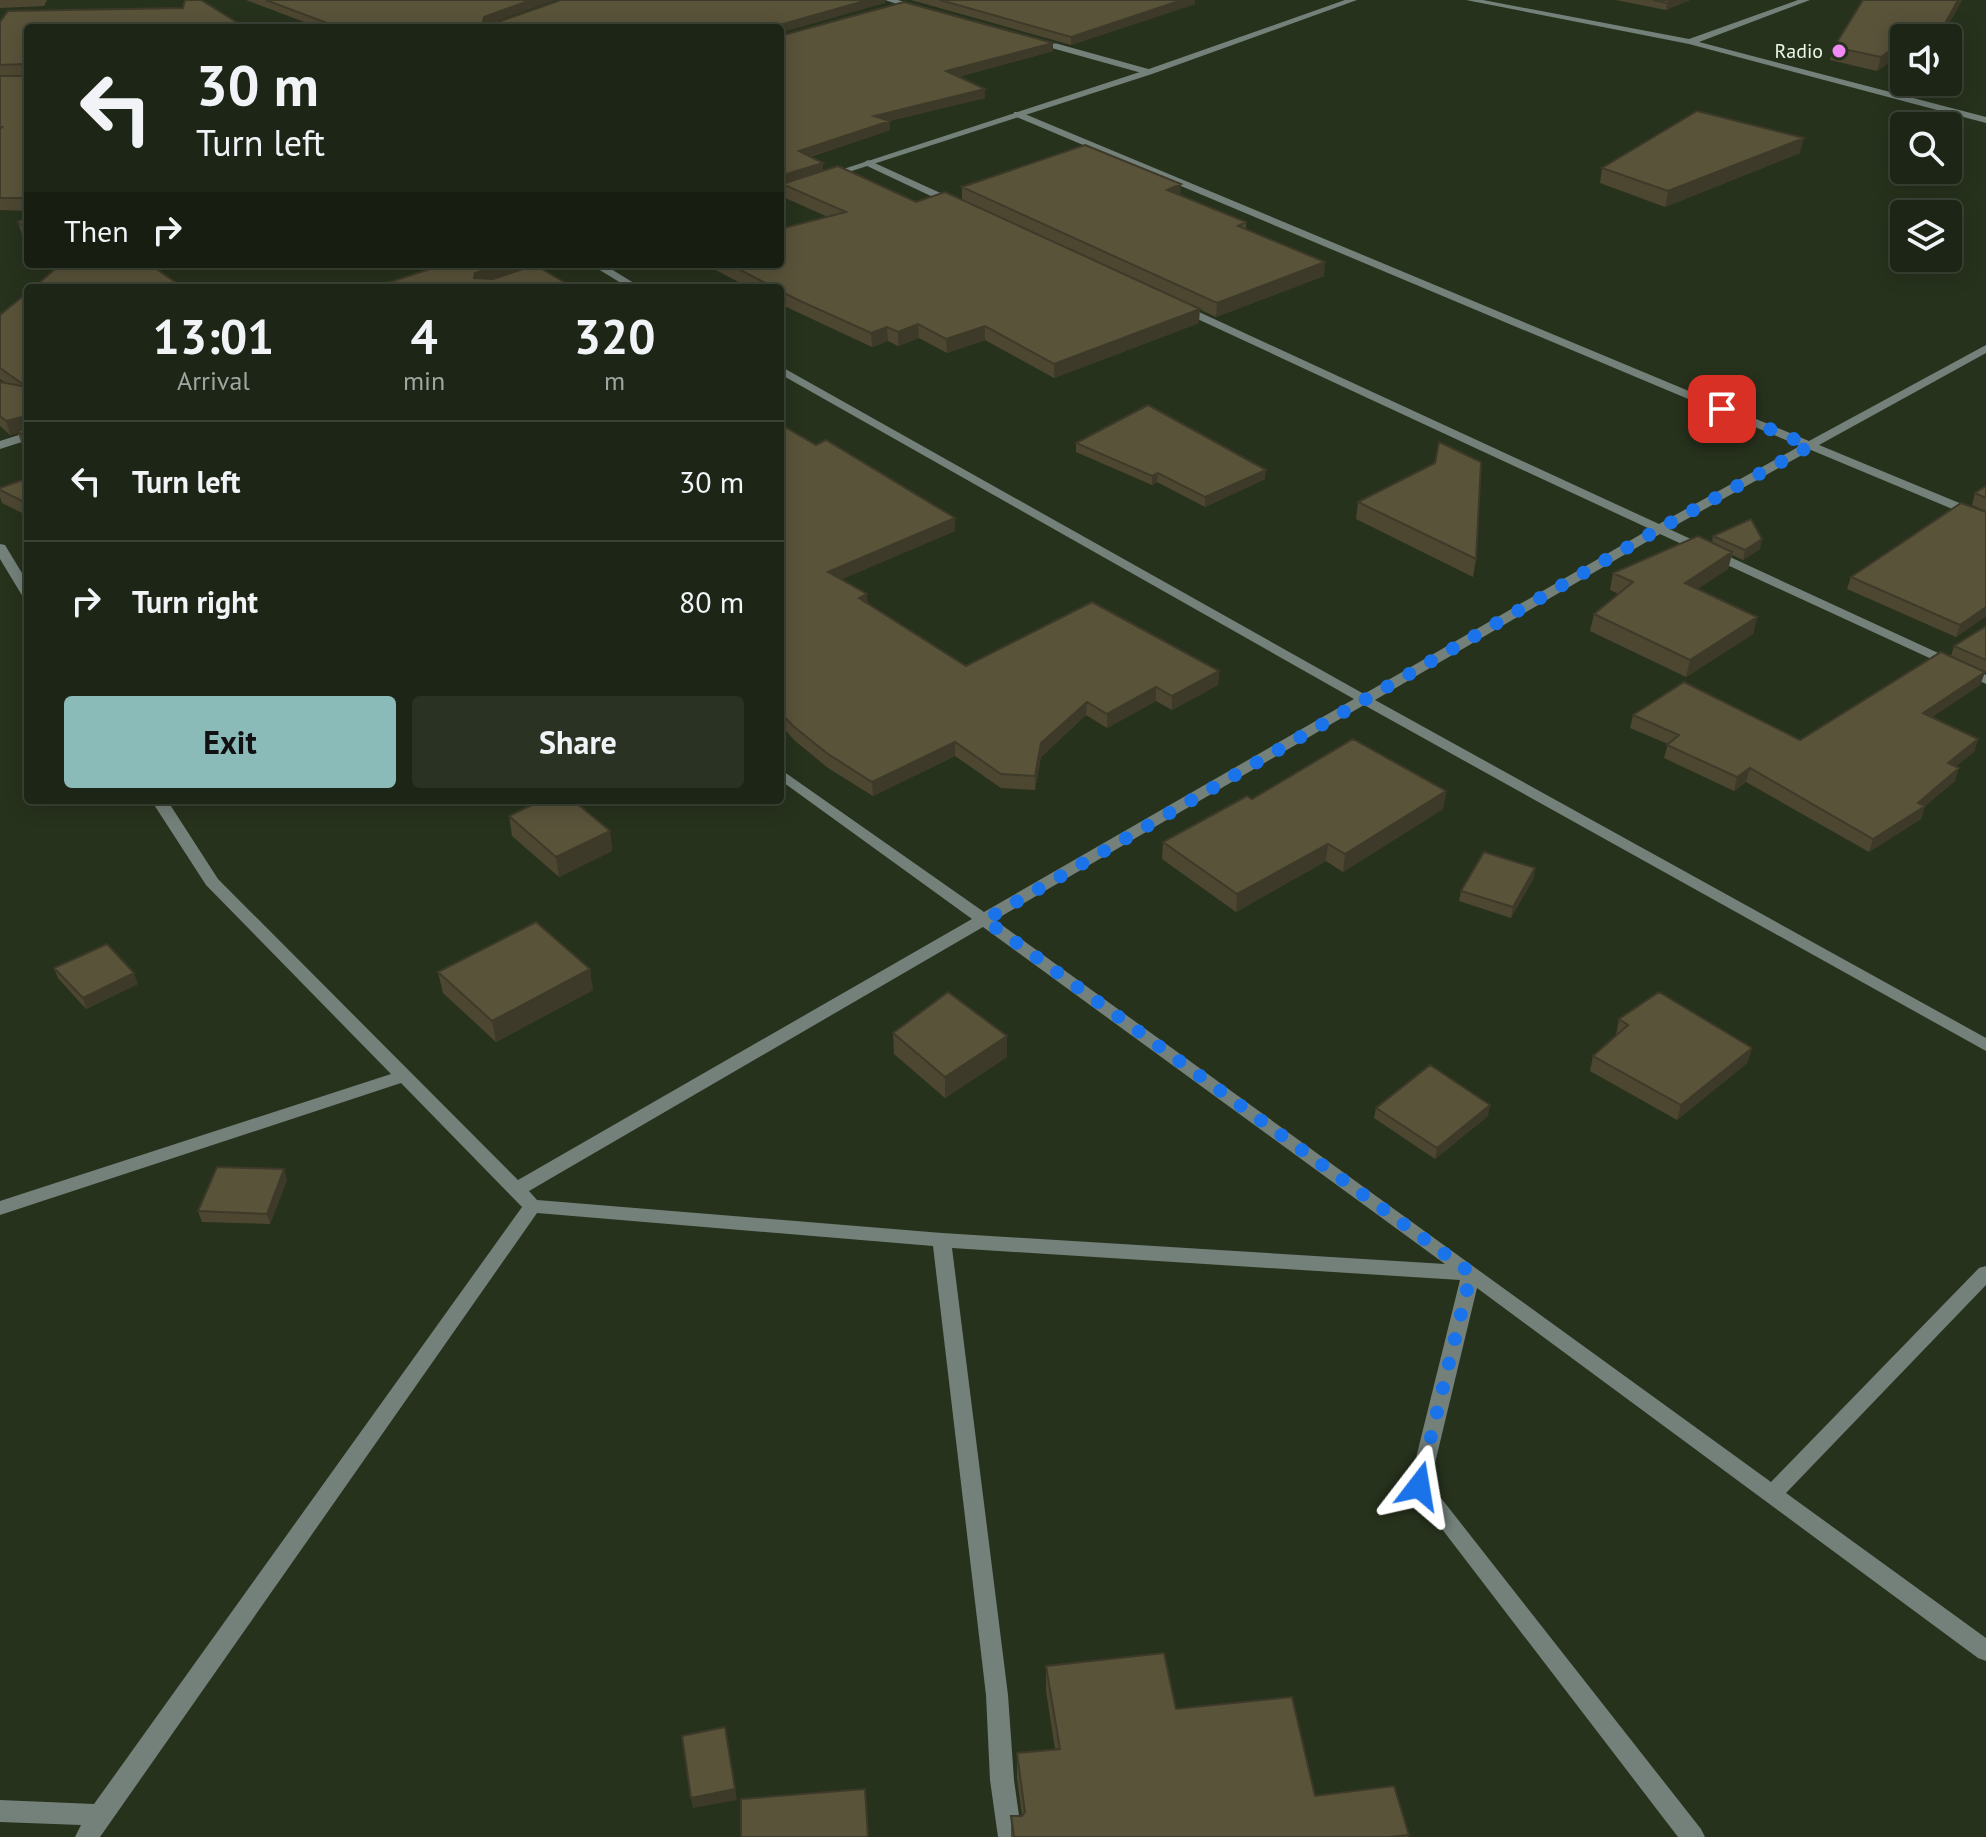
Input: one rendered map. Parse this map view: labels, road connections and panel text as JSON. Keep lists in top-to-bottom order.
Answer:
{
  "places": ["Radio"],
  "page": {
    "turn": ["30 m", "Turn left"],
    "then": "Then",
    "eta": [
      "13:01",
      "Arrival",
      "4",
      "min",
      "320",
      "m"
    ],
    "list": [
      {
        "name": "Turn left",
        "value": "30 m"
      },
      {
        "name": "Turn right",
        "value": "80 m"
      }
    ],
    "buttons": ["Exit", "Share"]
  }
}
